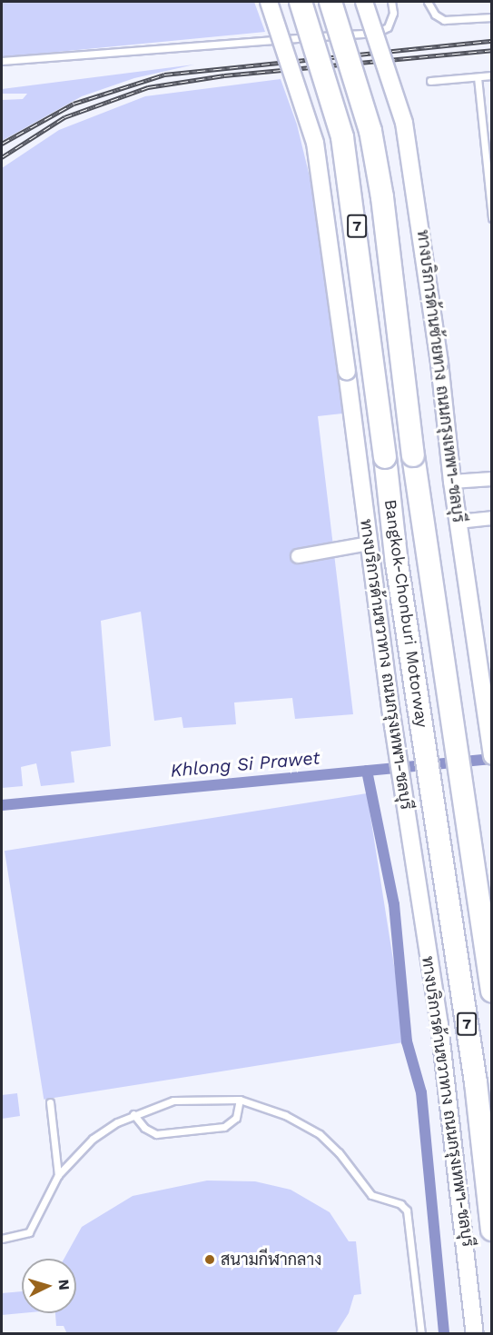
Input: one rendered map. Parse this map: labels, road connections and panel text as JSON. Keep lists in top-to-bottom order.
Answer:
{
  "streets": {
    "highway": ["7", "Bangkok-Chonburi Motorway"],
    "main road": ["ทางบริการด้านซ้ายทาง ถนนกรุงเทพฯ-ชลบุรี", "ทางบริการด้านขวาทาง ถนนกรุงเทพฯ-ชลบุรี"]
  },
  "water": ["Khlong Si Prawet"],
  "places": ["สนามกีฬากลาง"],
  "north": "right"
}
